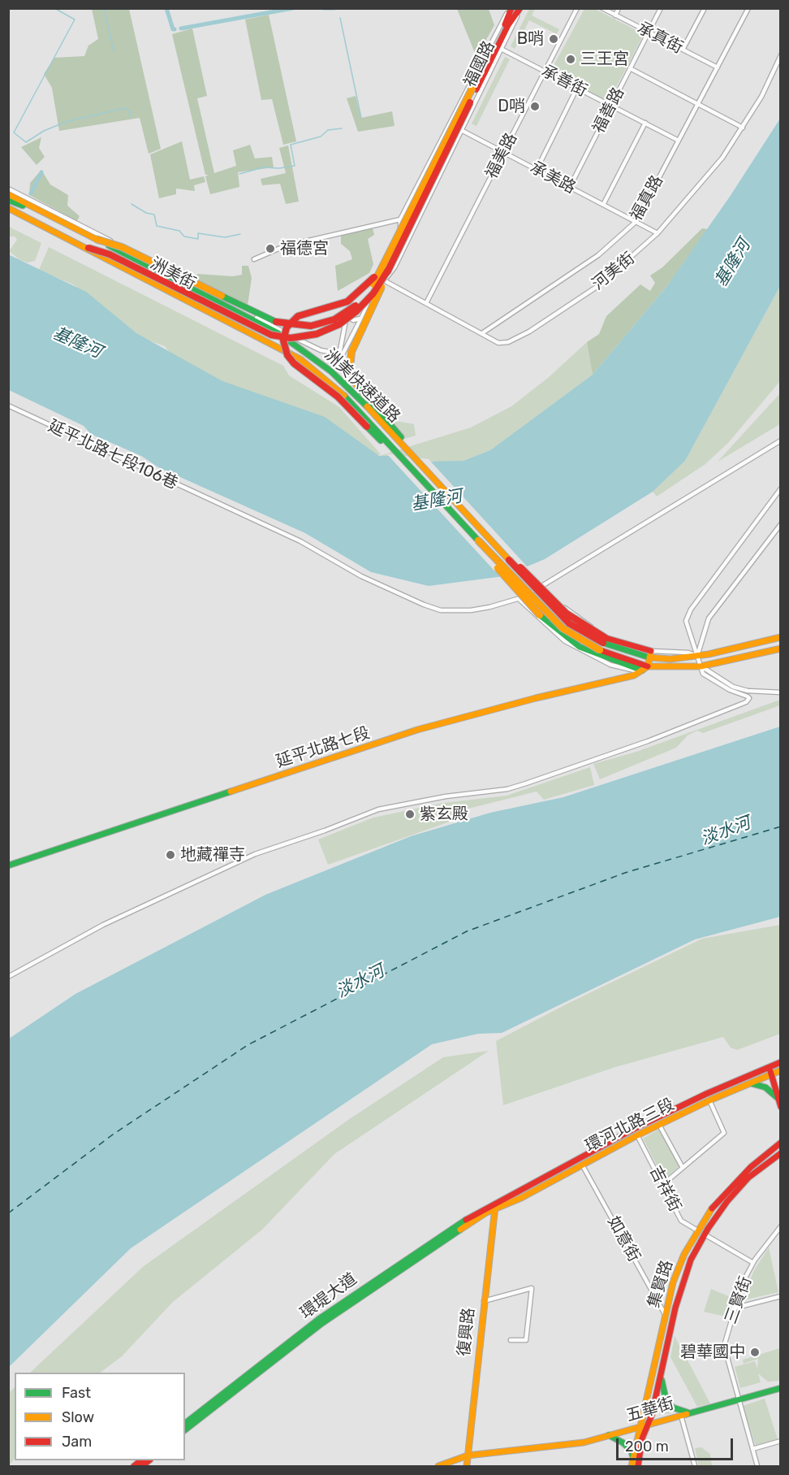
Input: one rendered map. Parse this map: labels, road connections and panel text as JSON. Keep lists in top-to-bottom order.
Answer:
{
  "streets": {
    "main road": [
      "洲美快速道路",
      "延平北路七段",
      "環河北路三段",
      "集賢路",
      "環堤大道",
      "復興路",
      "五華街"
    ],
    "street": [
      "承真街",
      "福國路",
      "承善街",
      "福善路",
      "福美路",
      "承美路",
      "福真路",
      "河美街",
      "洲美街",
      "延平北路七段106巷",
      "吉祥街",
      "如意街",
      "三賢街"
    ]
  },
  "crossings": [
    ["承真街", "福善路"],
    ["承真街", "福真路"],
    ["福國路", "承善街"],
    ["福國路", "承美路"],
    ["承善街", "福善路"],
    ["承善街", "福美路"],
    ["承善街", "福真路"],
    ["福善路", "承美路"],
    ["福美路", "承美路"],
    ["福美路", "河美街"],
    ["承美路", "福真路"],
    ["承美路", "河美街"],
    ["福真路", "河美街"],
    ["洲美快速道路", "延平北路七段"],
    ["環河北路三段", "吉祥街"],
    ["環河北路三段", "如意街"],
    ["環河北路三段", "環堤大道"],
    ["環河北路三段", "復興路"],
    ["吉祥街", "集賢路"],
    ["吉祥街", "三賢街"],
    ["如意街", "集賢路"],
    ["集賢路", "五華街"],
    ["環堤大道", "復興路"],
    ["三賢街", "五華街"],
    ["復興路", "五華街"]
  ],
  "water": ["基隆河", "淡水河"],
  "places": [
    "B哨",
    "三王宮",
    "D哨",
    "福德宮",
    "紫玄殿",
    "地藏禪寺",
    "碧華國中"
  ],
  "legend": ["Fast", "Slow", "Jam"],
  "scale_bar": "200 m"
}
